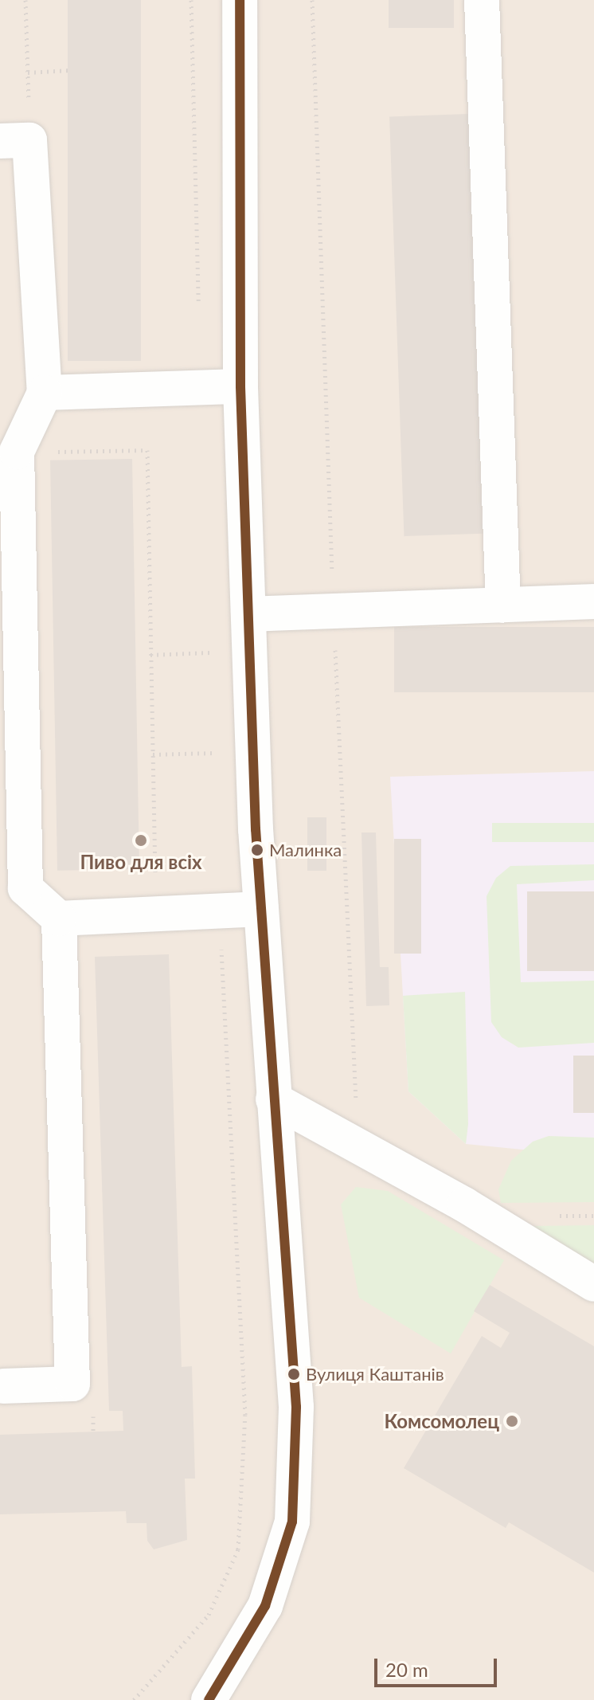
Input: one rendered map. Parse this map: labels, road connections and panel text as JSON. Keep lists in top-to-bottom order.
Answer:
{
  "places": [
    "Пиво для всіх",
    "Малинка",
    "Вулиця Каштанів",
    "Комсомолец"
  ],
  "scale_bar": "20 m"
}
